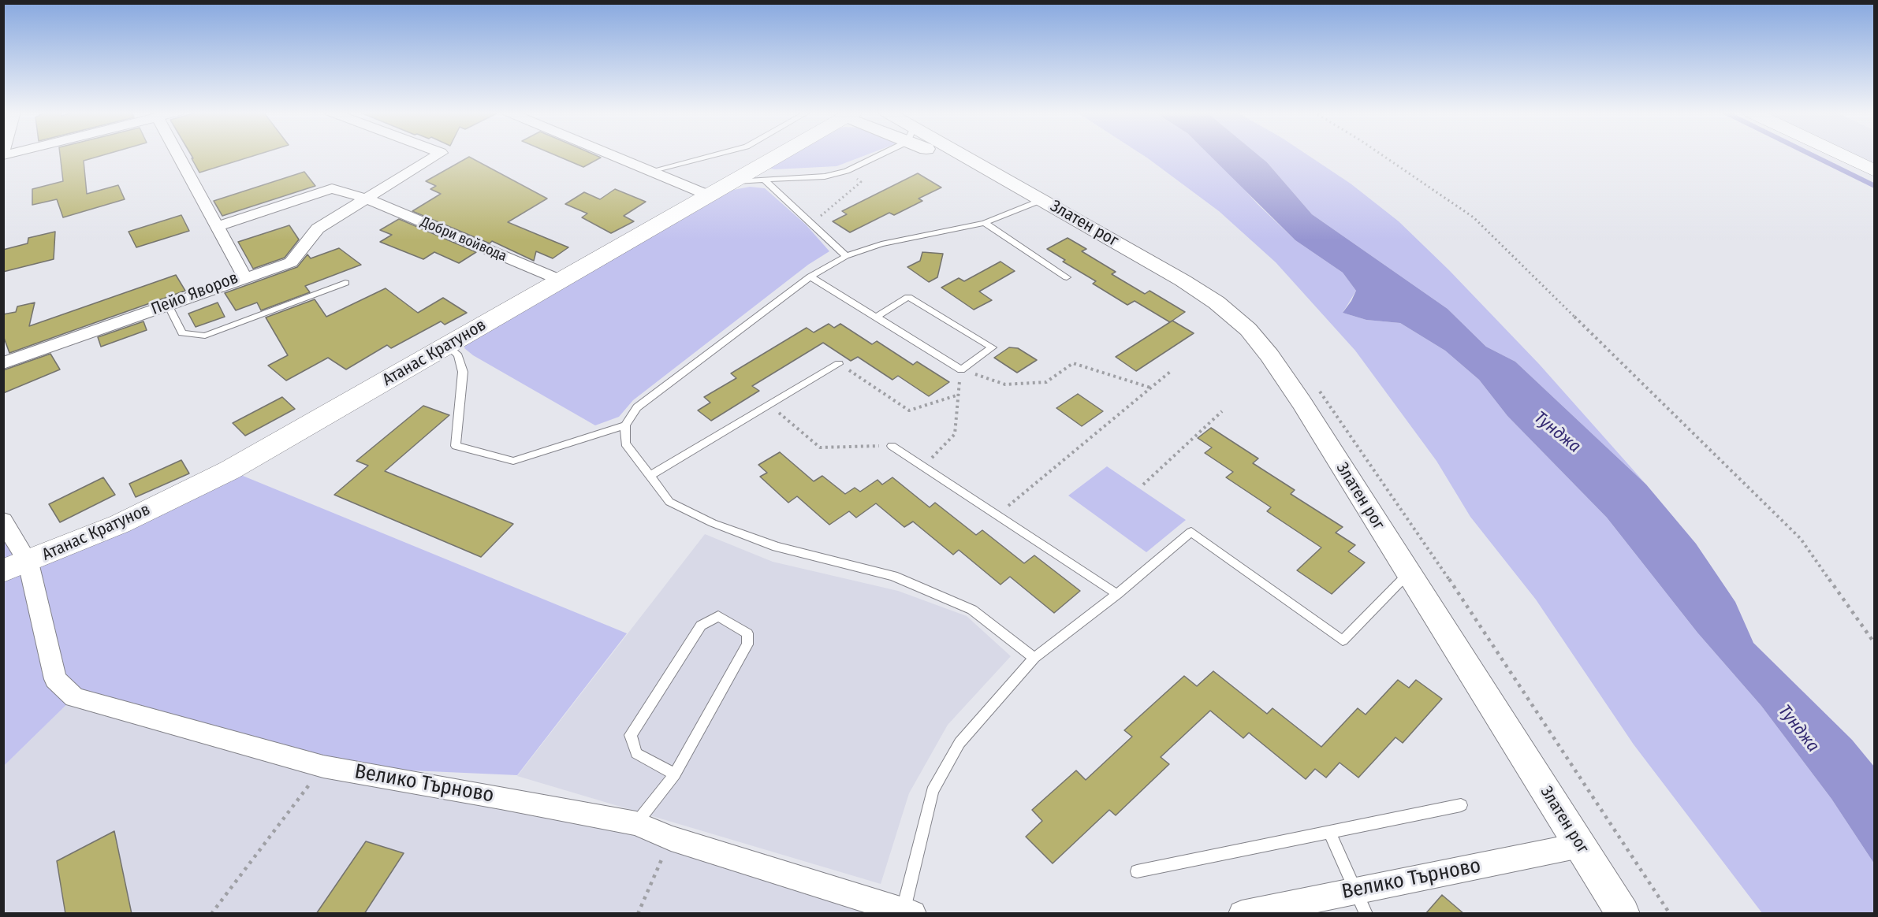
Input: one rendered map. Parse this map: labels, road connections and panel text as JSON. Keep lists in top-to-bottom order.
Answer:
{
  "streets": {
    "main road": ["Атанас Кратунов"],
    "street": [
      "Златен рог",
      "Добри войвода",
      "Пейо Яворов",
      "Велико Търново"
    ]
  },
  "crossings": [
    ["Златен рог", "Велико Търново"],
    ["Добри войвода", "Пейо Яворов"],
    ["Добри войвода", "Атанас Кратунов"],
    ["Атанас Кратунов", "Велико Търново"]
  ],
  "water": ["Тунджа"]
}
